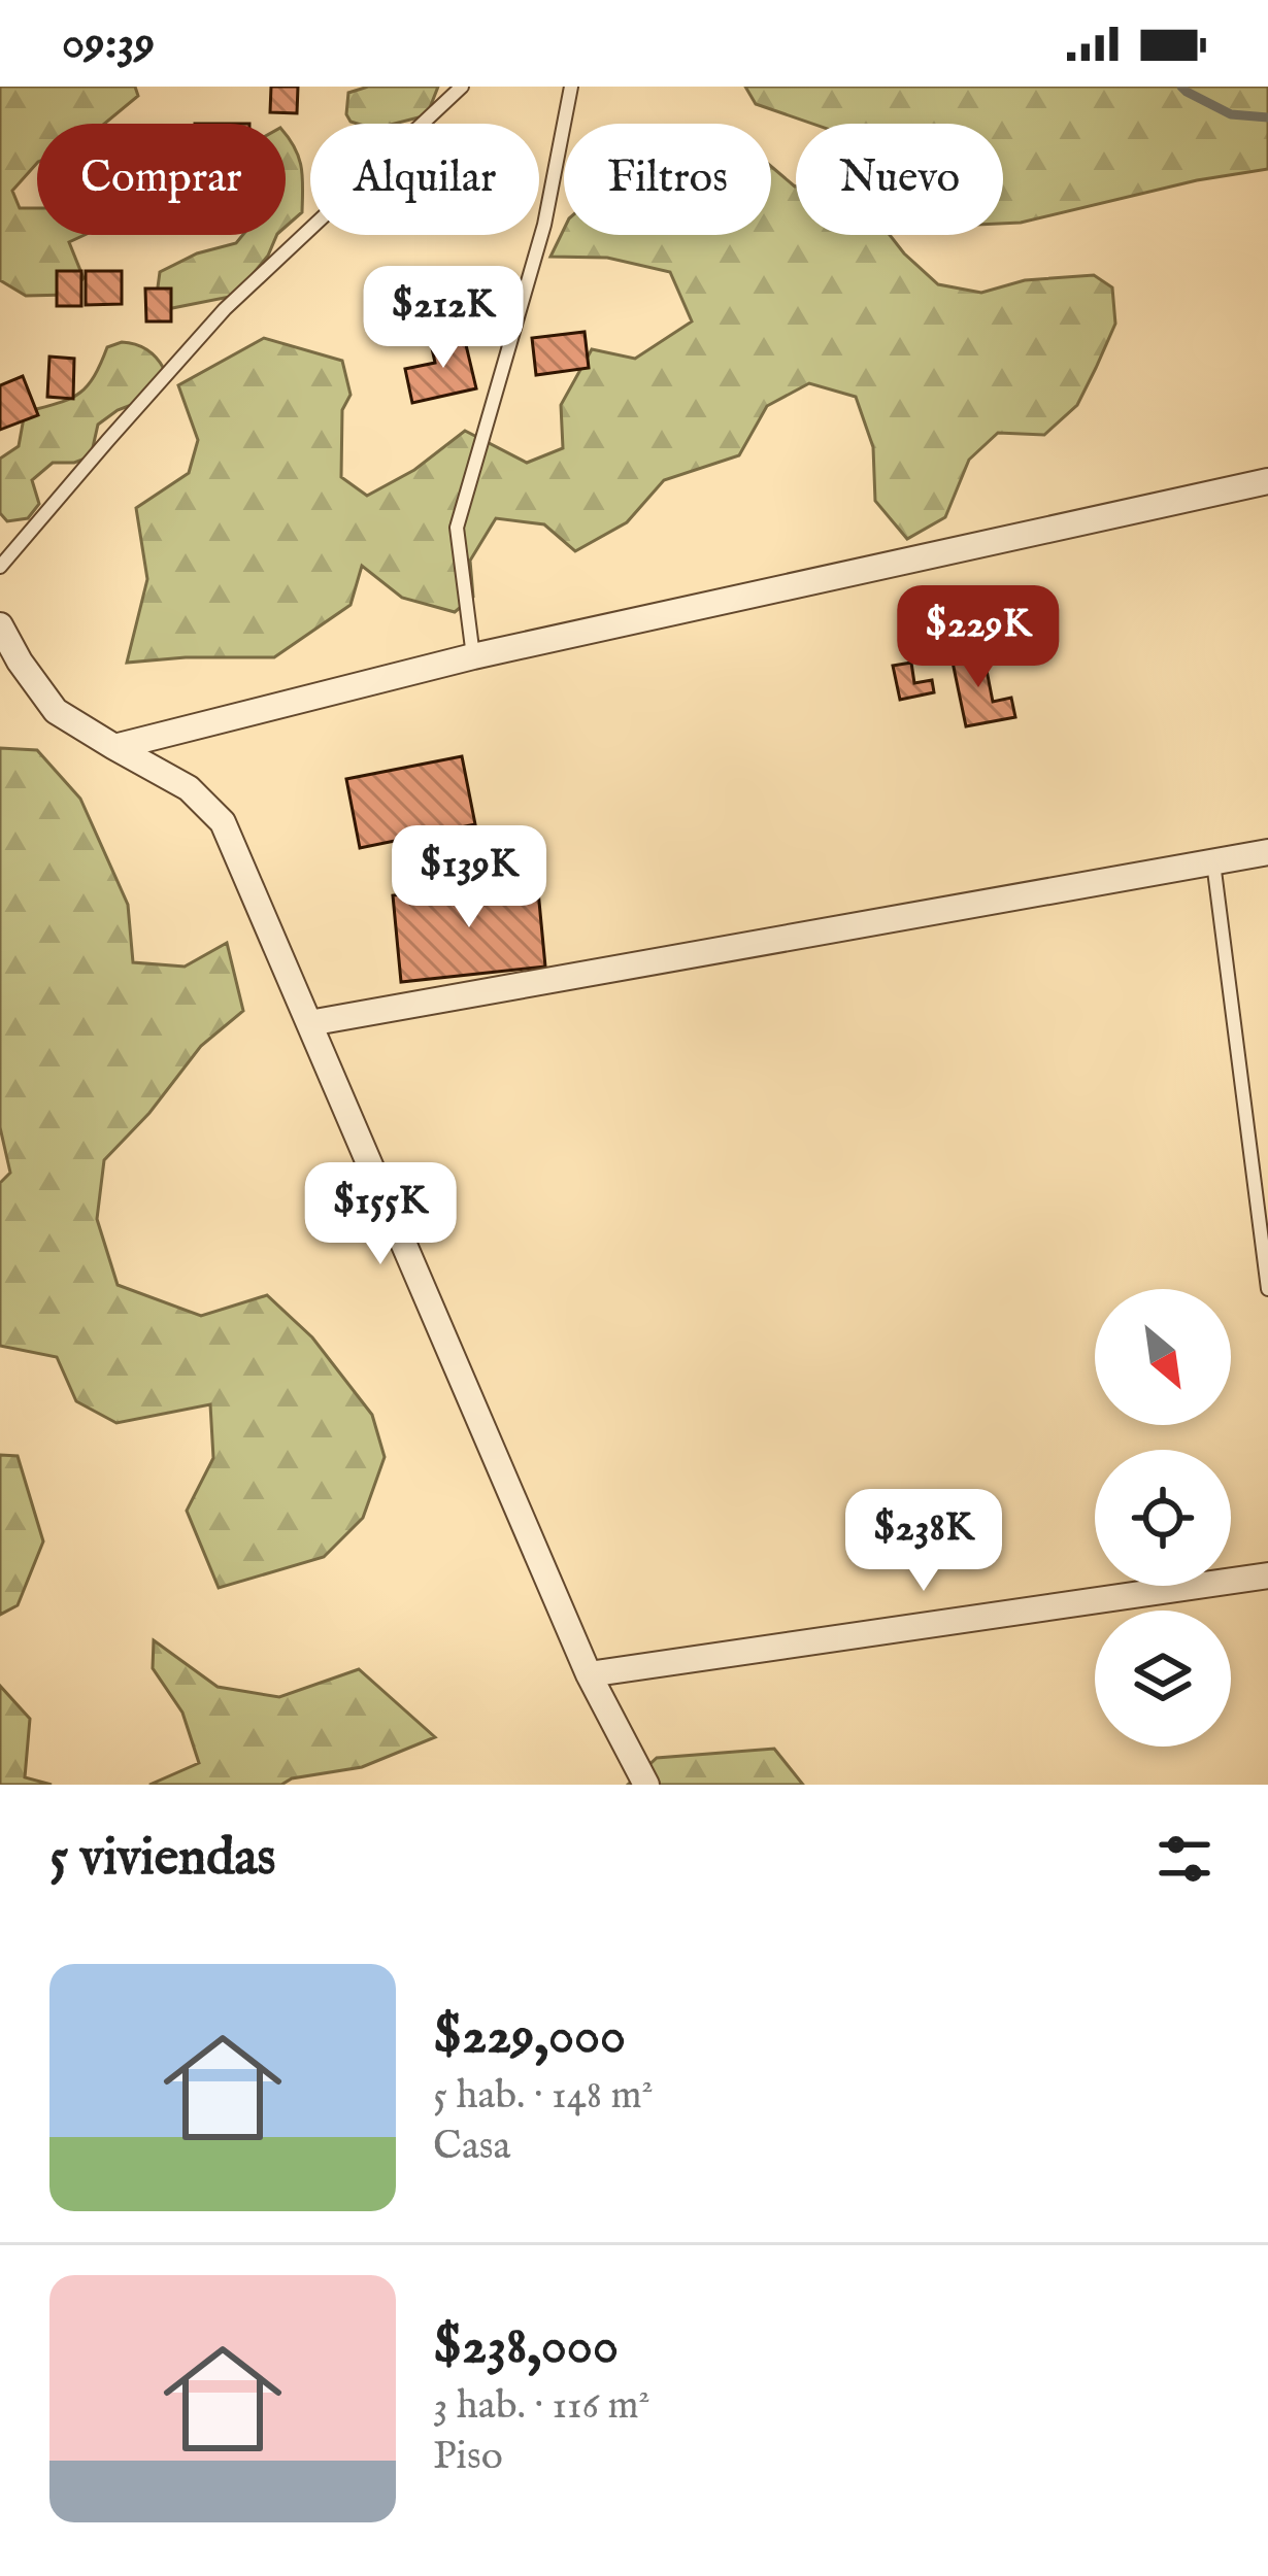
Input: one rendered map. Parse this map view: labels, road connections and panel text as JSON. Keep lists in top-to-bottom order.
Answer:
{
  "north": "bottom right",
  "page": {
    "status": "09:39",
    "chip": [
      "Comprar",
      "Alquilar",
      "Filtros",
      "Nuevo"
    ],
    "price": [
      "$212K",
      "$229K",
      "$139K",
      "$155K",
      "$238K"
    ],
    "heading": "5 viviendas",
    "list": [
      {
        "name": "$229,000",
        "note": "5 hab. · 148 m² · Casa"
      },
      {
        "name": "$238,000",
        "note": "3 hab. · 116 m² · Piso"
      }
    ]
  }
}
